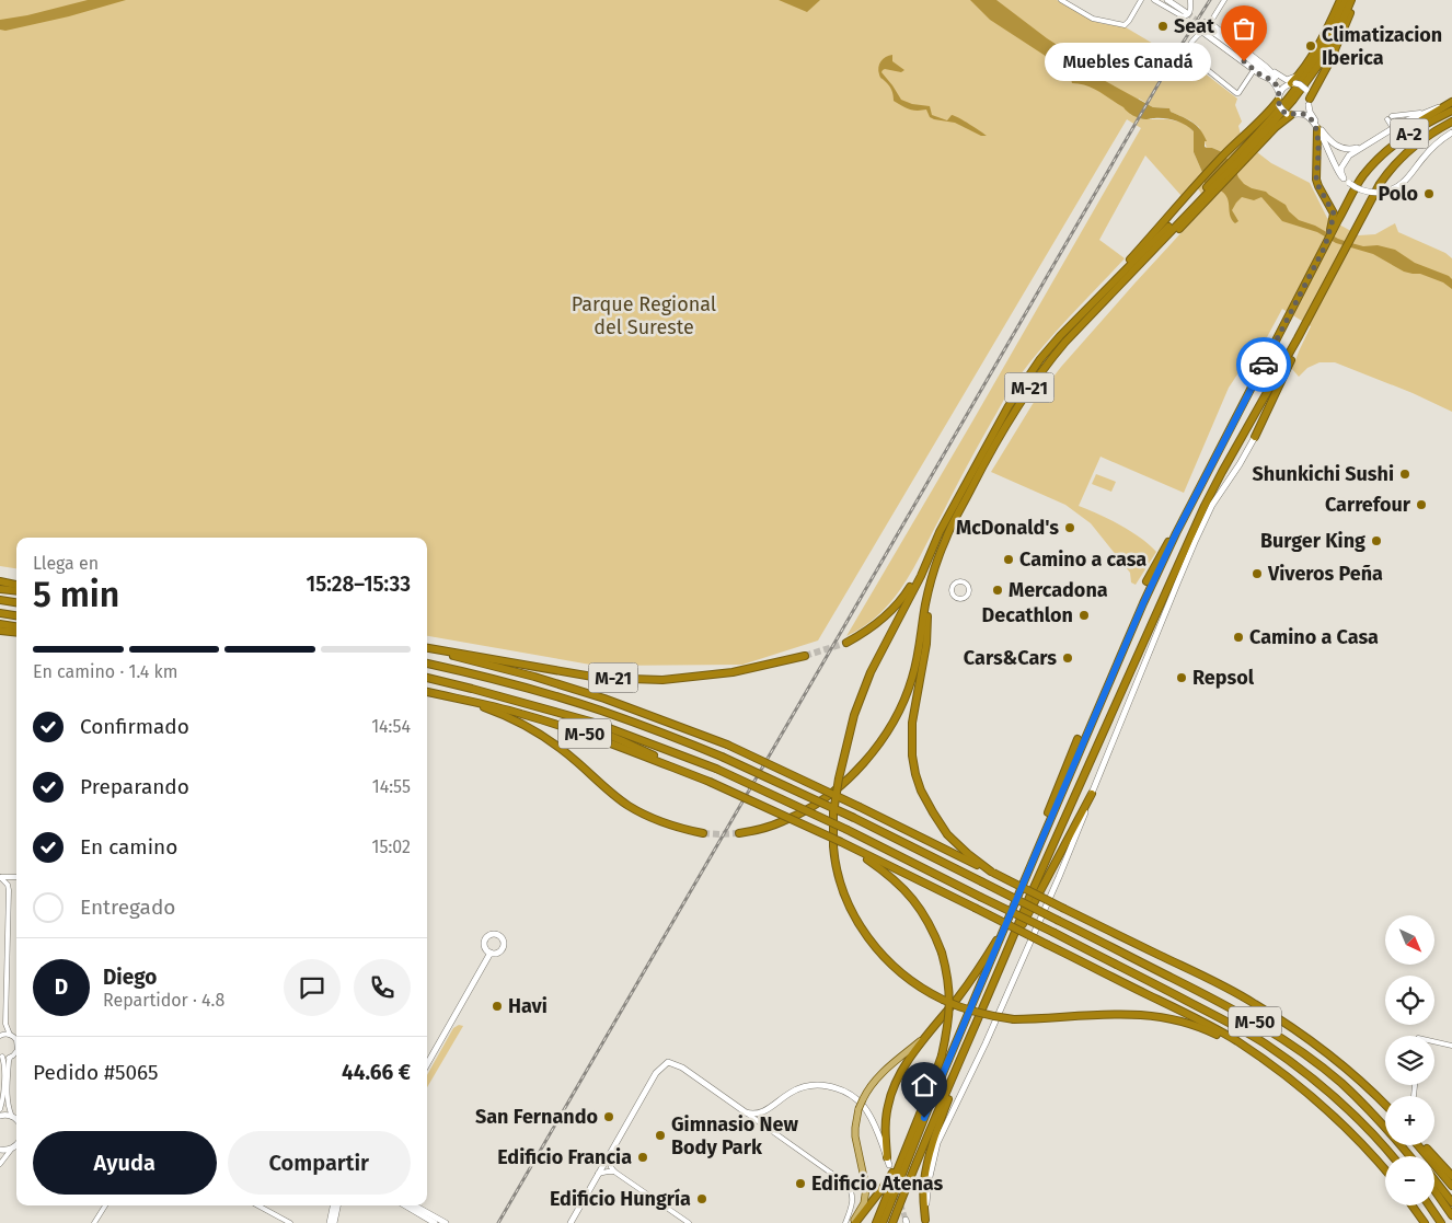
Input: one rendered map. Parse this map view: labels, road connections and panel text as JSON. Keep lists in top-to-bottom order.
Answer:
{
  "streets": {
    "highway": ["A-2", "M-21", "M-50"]
  },
  "crossings": [
    ["M-21", "M-50"]
  ],
  "parks": ["Parque Regional del Sureste"],
  "places": [
    "Seat",
    "Climatizacion Iberica",
    "Muebles Canadá",
    "Polo",
    "Shunkichi Sushi",
    "Carrefour",
    "McDonald's",
    "Burger King",
    "Camino a casa",
    "Viveros Peña",
    "Mercadona",
    "Decathlon",
    "Camino a Casa",
    "Cars&Cars",
    "Repsol",
    "Havi",
    "San Fernando",
    "Gimnasio New Body Park",
    "Edificio Francia",
    "Edificio Atenas",
    "Edificio Hungría"
  ],
  "north": "bottom right",
  "page": {
    "bubble": "Muebles Canadá",
    "heading": ["5 min", "Llega en", "15:28–15:33"],
    "panel": [
      "Diego",
      "Repartidor · 4.8",
      "Pedido #5065",
      "44.66 €"
    ],
    "bar": "En camino · 1.4 km",
    "list": [
      ["Confirmado", "14:54"],
      ["Preparando", "14:55"],
      ["En camino", "15:02"],
      "Entregado"
    ],
    "map_buttons": ["+", "−"],
    "round": "D",
    "buttons": ["Ayuda", "Compartir"]
  }
}
